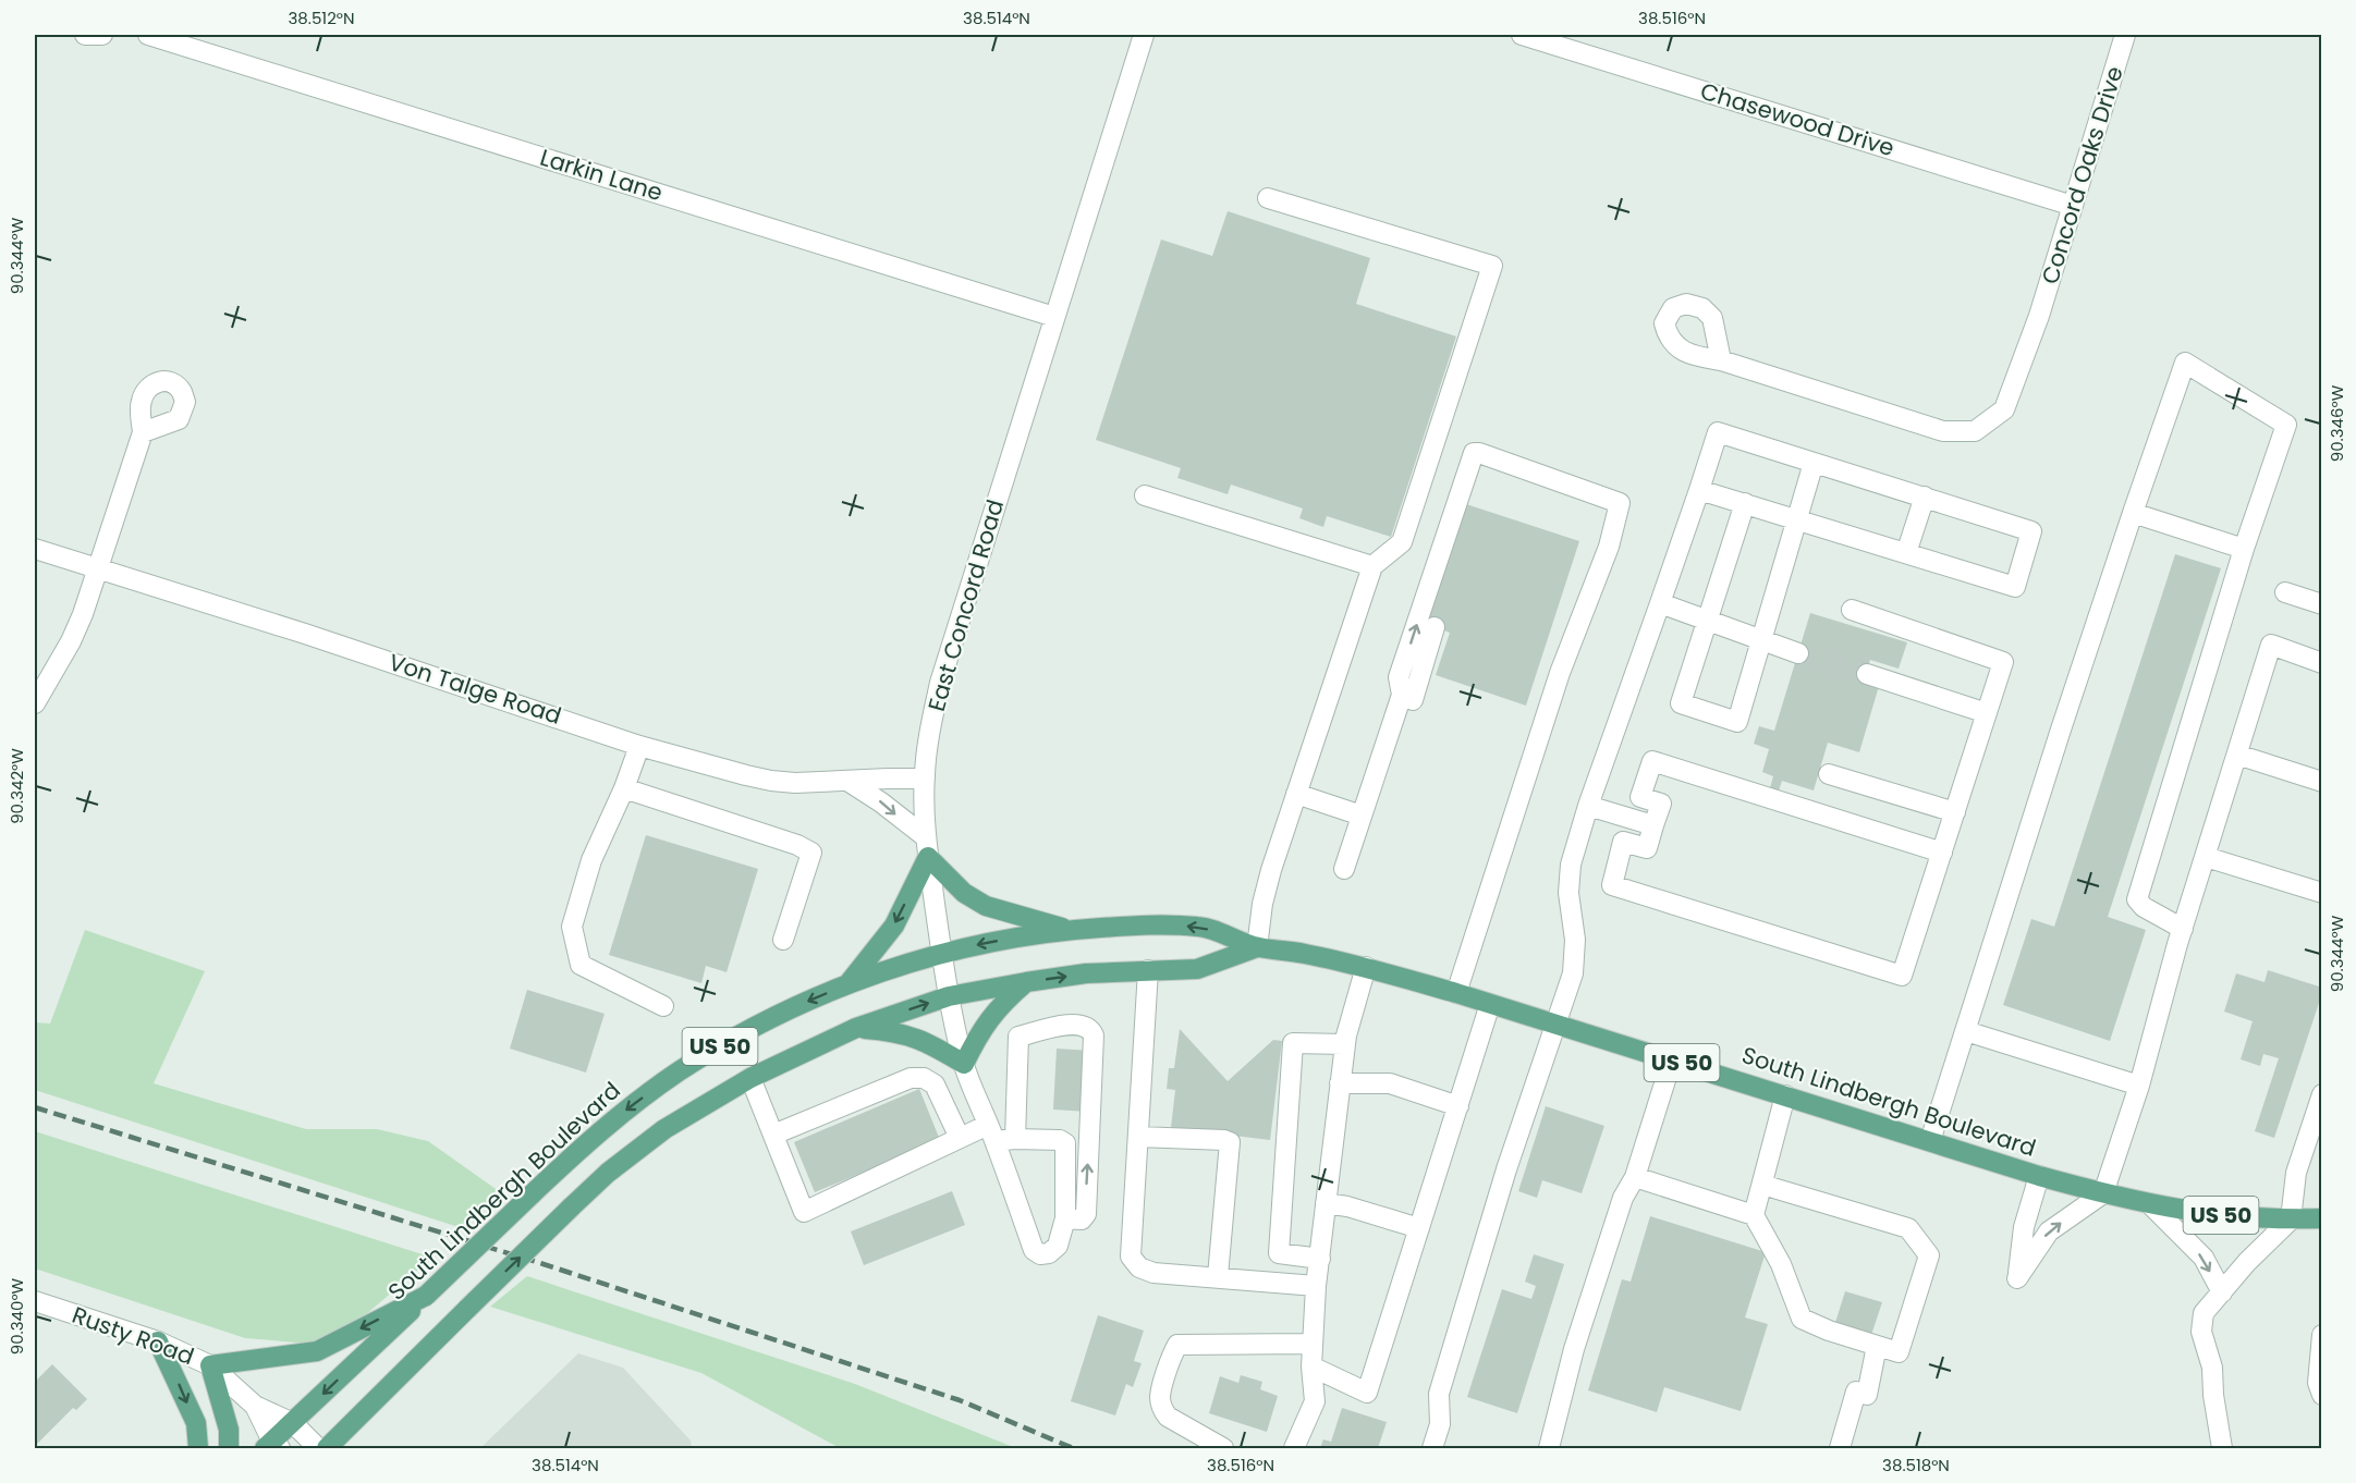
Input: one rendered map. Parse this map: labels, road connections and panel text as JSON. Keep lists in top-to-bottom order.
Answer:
{
  "streets": {
    "main road": ["US 50", "South Lindbergh Boulevard"],
    "street": [
      "Chasewood Drive",
      "Larkin Lane",
      "Concord Oaks Drive",
      "East Concord Road",
      "Von Talge Road",
      "Rusty Road"
    ]
  },
  "crossings": [
    ["Chasewood Drive", "Concord Oaks Drive"],
    ["Larkin Lane", "East Concord Road"],
    ["East Concord Road", "Von Talge Road"],
    ["East Concord Road", "South Lindbergh Boulevard"],
    ["South Lindbergh Boulevard", "Rusty Road"]
  ],
  "coordinates": [
    "38.512°N",
    "38.514°N",
    "38.516°N",
    "90.344°W",
    "90.346°W",
    "90.342°W",
    "90.340°W",
    "38.518°N"
  ]
}
